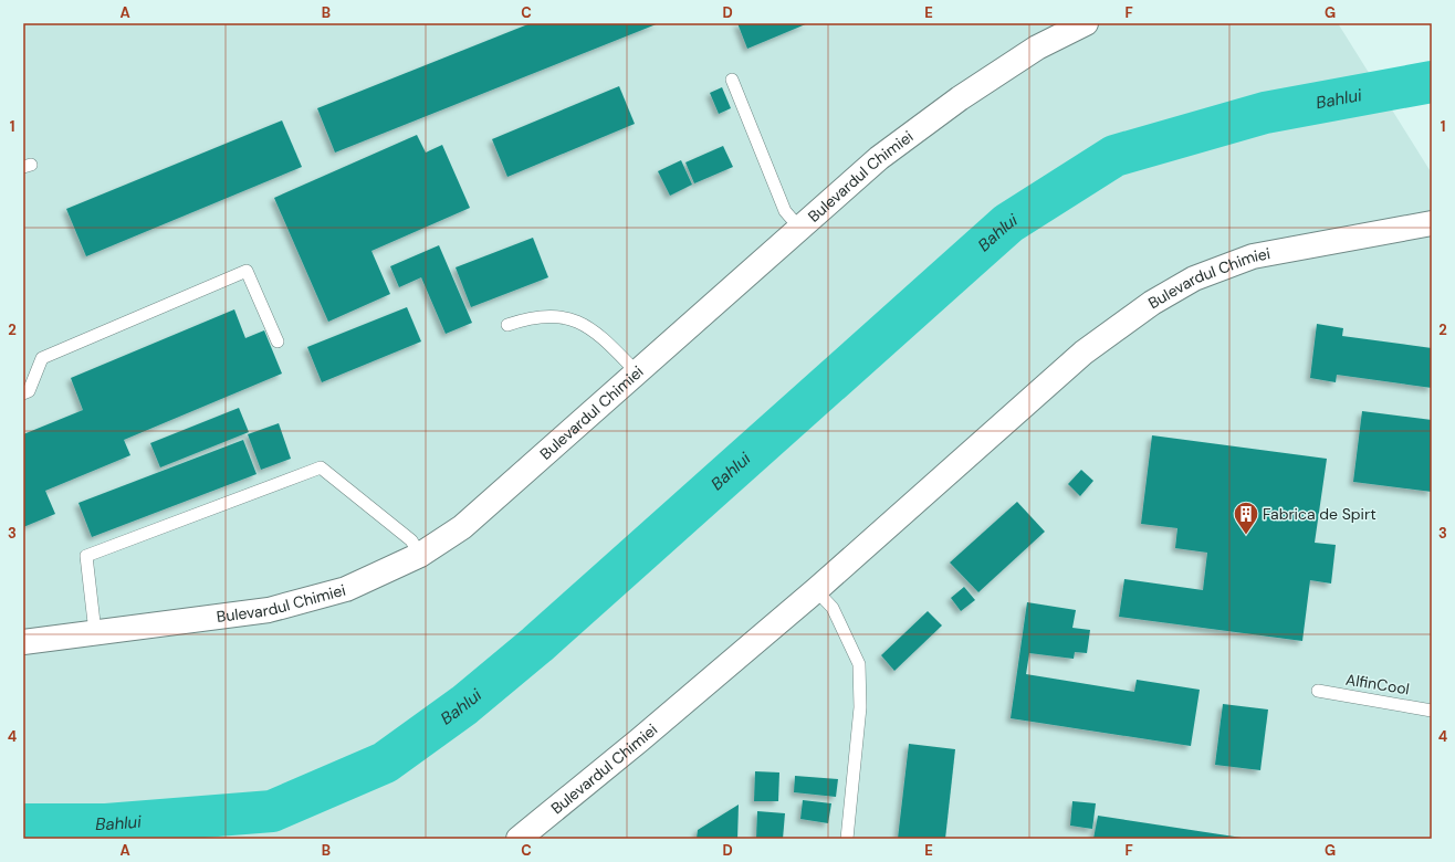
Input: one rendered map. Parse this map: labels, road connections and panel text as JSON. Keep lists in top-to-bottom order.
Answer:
{
  "streets": {
    "street": ["Bulevardul Chimiei"],
    "lane": ["AlfinCool"]
  },
  "water": ["Bahlui"],
  "places": {
    "building": ["Fabrica de Spirt"]
  },
  "grid": {
    "columns": [
      "A",
      "B",
      "C",
      "D",
      "E",
      "F",
      "G"
    ],
    "rows": [
      "1",
      "2",
      "3",
      "4"
    ]
  }
}
